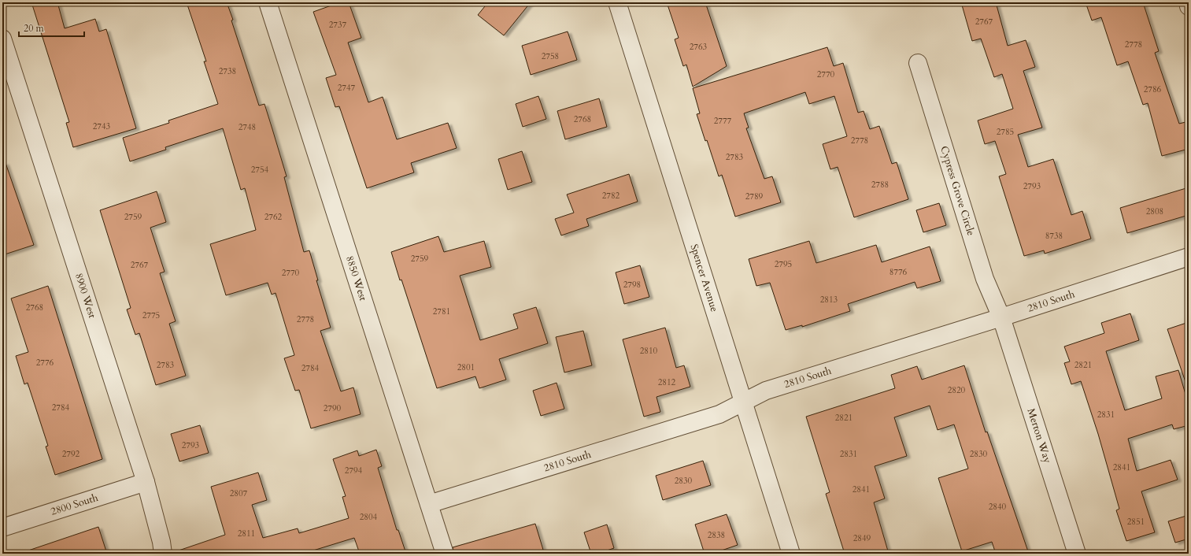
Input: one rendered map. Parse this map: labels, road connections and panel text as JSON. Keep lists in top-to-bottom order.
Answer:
{
  "streets": {
    "street": [
      "Cypress Grove Circle",
      "8850 West",
      "Spencer Avenue",
      "8900 West",
      "2810 South",
      "Merton Way",
      "2800 South"
    ]
  },
  "crossings": [
    ["Cypress Grove Circle", "2810 South"],
    ["Cypress Grove Circle", "Merton Way"],
    ["8850 West", "2810 South"],
    ["Spencer Avenue", "2810 South"],
    ["8900 West", "2800 South"],
    ["2810 South", "Merton Way"]
  ],
  "house_numbers": [
    "2767",
    "2737",
    "2778",
    "2763",
    "2758",
    "2738",
    "2770",
    "2747",
    "2786",
    "2768",
    "2777",
    "2743",
    "2748",
    "2785",
    "2778",
    "2783",
    "2754",
    "2788",
    "2793",
    "2782",
    "2789",
    "2808",
    "2759",
    "2762",
    "8738",
    "2759",
    "2795",
    "2767",
    "8776",
    "2770",
    "2798",
    "2813",
    "2768",
    "2781",
    "2775",
    "2778",
    "2810",
    "2776",
    "2783",
    "2821",
    "2801",
    "2784",
    "2812",
    "2820",
    "2784",
    "2790",
    "2831",
    "2821",
    "2793",
    "2792",
    "2831",
    "2830",
    "2841",
    "2794",
    "2830",
    "2841",
    "2807",
    "2840",
    "2804",
    "2851",
    "2811",
    "2838",
    "2849"
  ],
  "scale_bar": "20 m"
}
